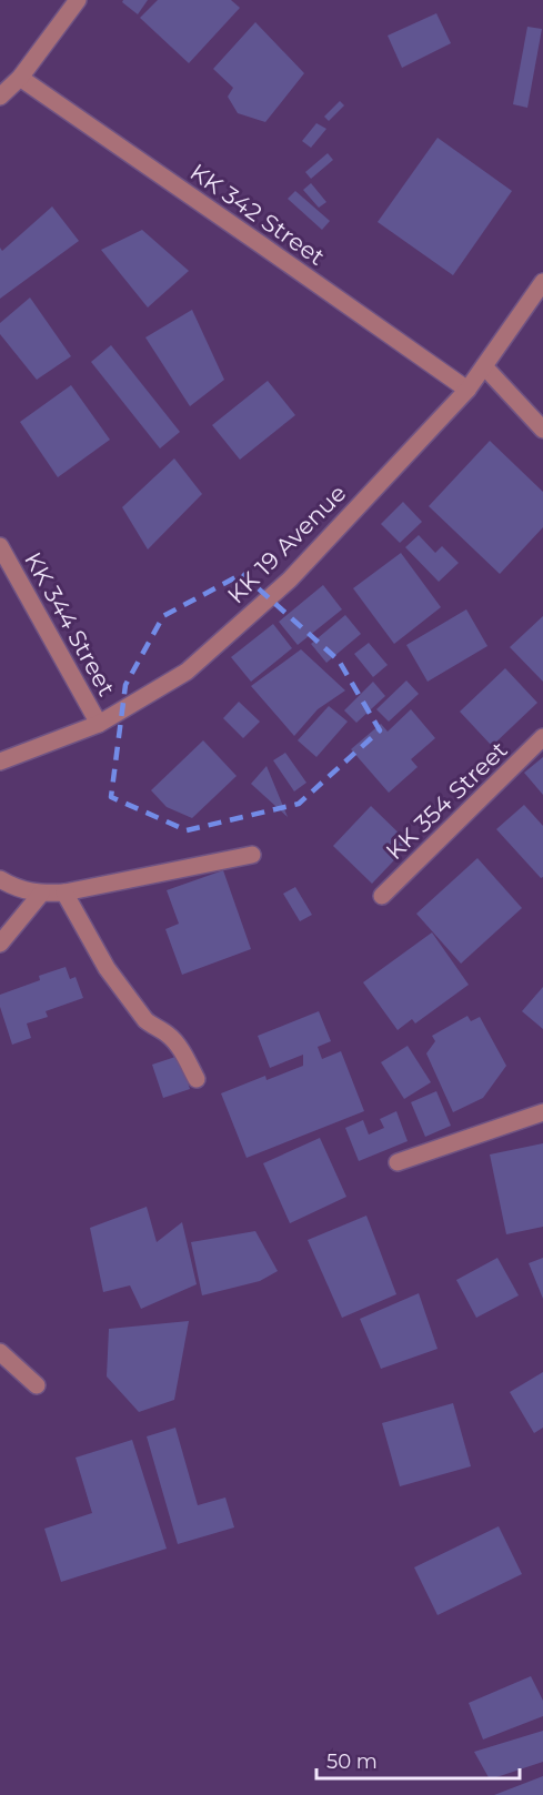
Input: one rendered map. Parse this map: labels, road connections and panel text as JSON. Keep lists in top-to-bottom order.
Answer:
{
  "streets": {
    "street": [
      "KK 342 Street",
      "KK 19 Avenue",
      "KK 344 Street",
      "KK 354 Street"
    ]
  },
  "crossings": [
    ["KK 342 Street", "KK 19 Avenue"],
    ["KK 19 Avenue", "KK 344 Street"]
  ],
  "scale_bar": "50 m"
}
